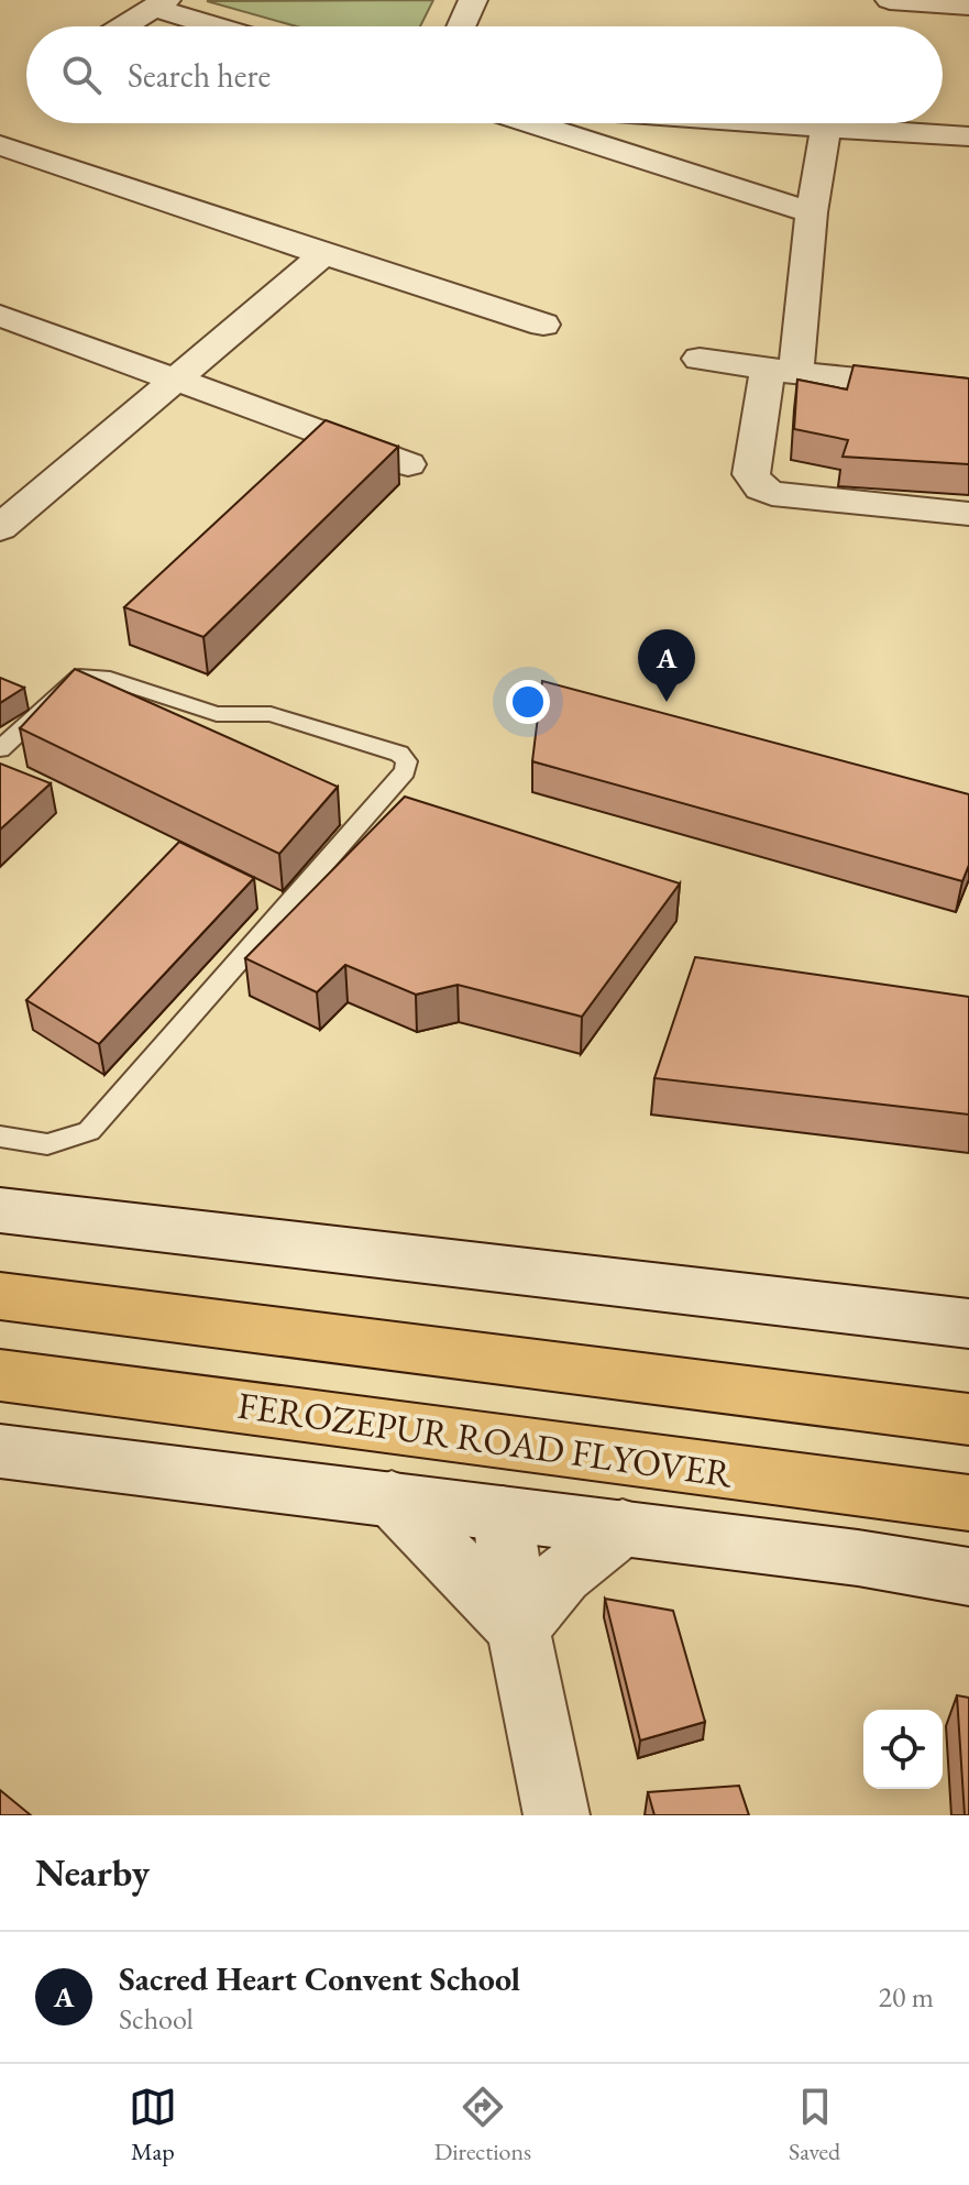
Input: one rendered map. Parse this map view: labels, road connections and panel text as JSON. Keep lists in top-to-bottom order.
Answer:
{
  "streets": {
    "highway": ["FEROZEPUR ROAD FLYOVER"]
  },
  "page": {
    "search": "Search here",
    "pins": "A",
    "heading": "Nearby",
    "list": [
      {
        "mark": "A",
        "name": "Sacred Heart Convent School",
        "note": "School",
        "value": "20 m"
      }
    ],
    "nav": ["Map", "Directions", "Saved"]
  }
}
